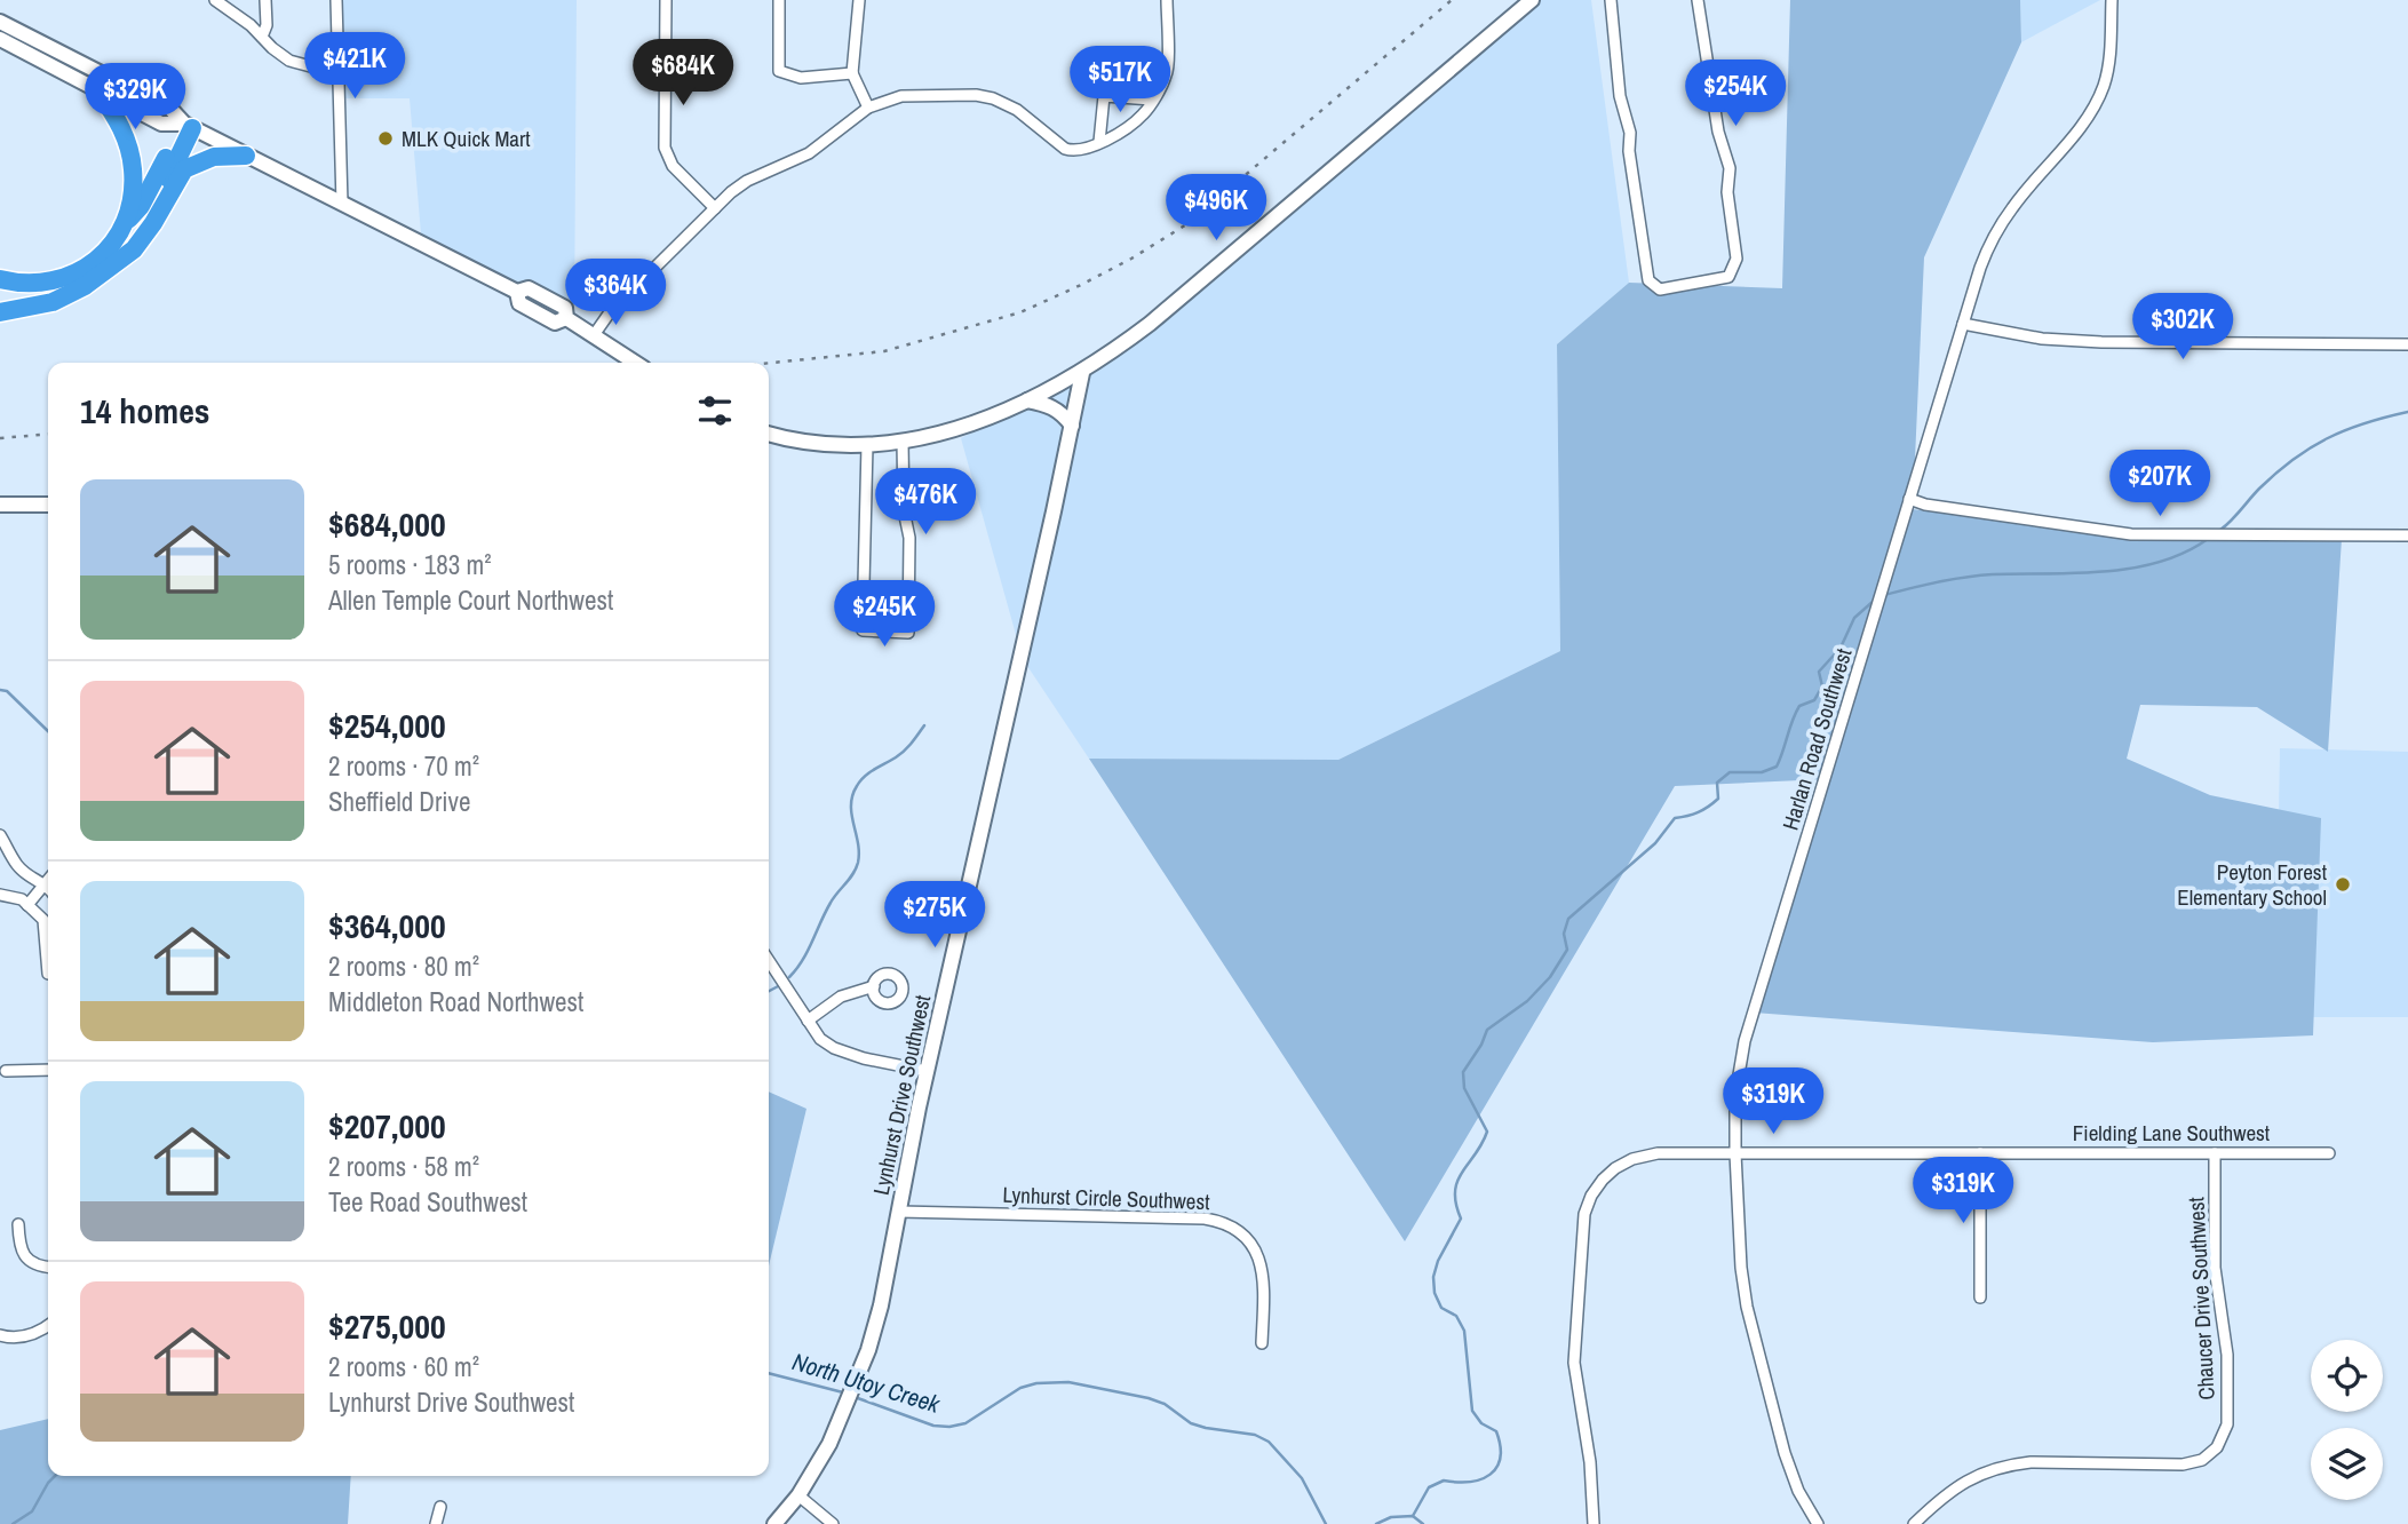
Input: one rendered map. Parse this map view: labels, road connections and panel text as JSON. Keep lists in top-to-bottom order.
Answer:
{
  "streets": {
    "main road": ["Lynhurst Drive Southwest"],
    "street": [
      "Harlan Road Southwest",
      "Fielding Lane Southwest",
      "Lynhurst Circle Southwest",
      "Chaucer Drive Southwest"
    ]
  },
  "crossings": [
    ["Harlan Road Southwest", "Fielding Lane Southwest"],
    ["Lynhurst Drive Southwest", "Lynhurst Circle Southwest"],
    ["Fielding Lane Southwest", "Chaucer Drive Southwest"]
  ],
  "water": ["North Utoy Creek"],
  "places": ["MLK Quick Mart", "Peyton Forest Elementary School"],
  "page": {
    "price": [
      "$421K",
      "$684K",
      "$517K",
      "$254K",
      "$329K",
      "$496K",
      "$364K",
      "$302K",
      "$207K",
      "$476K",
      "$245K",
      "$275K",
      "$319K",
      "$319K"
    ],
    "heading": "14 homes",
    "list": [
      {
        "name": "$684,000",
        "note": "5 rooms · 183 m² · Allen Temple Court Northwest"
      },
      {
        "name": "$254,000",
        "note": "2 rooms · 70 m² · Sheffield Drive"
      },
      {
        "name": "$364,000",
        "note": "2 rooms · 80 m² · Middleton Road Northwest"
      },
      {
        "name": "$207,000",
        "note": "2 rooms · 58 m² · Tee Road Southwest"
      },
      {
        "name": "$275,000",
        "note": "2 rooms · 60 m² · Lynhurst Drive Southwest"
      }
    ]
  }
}
